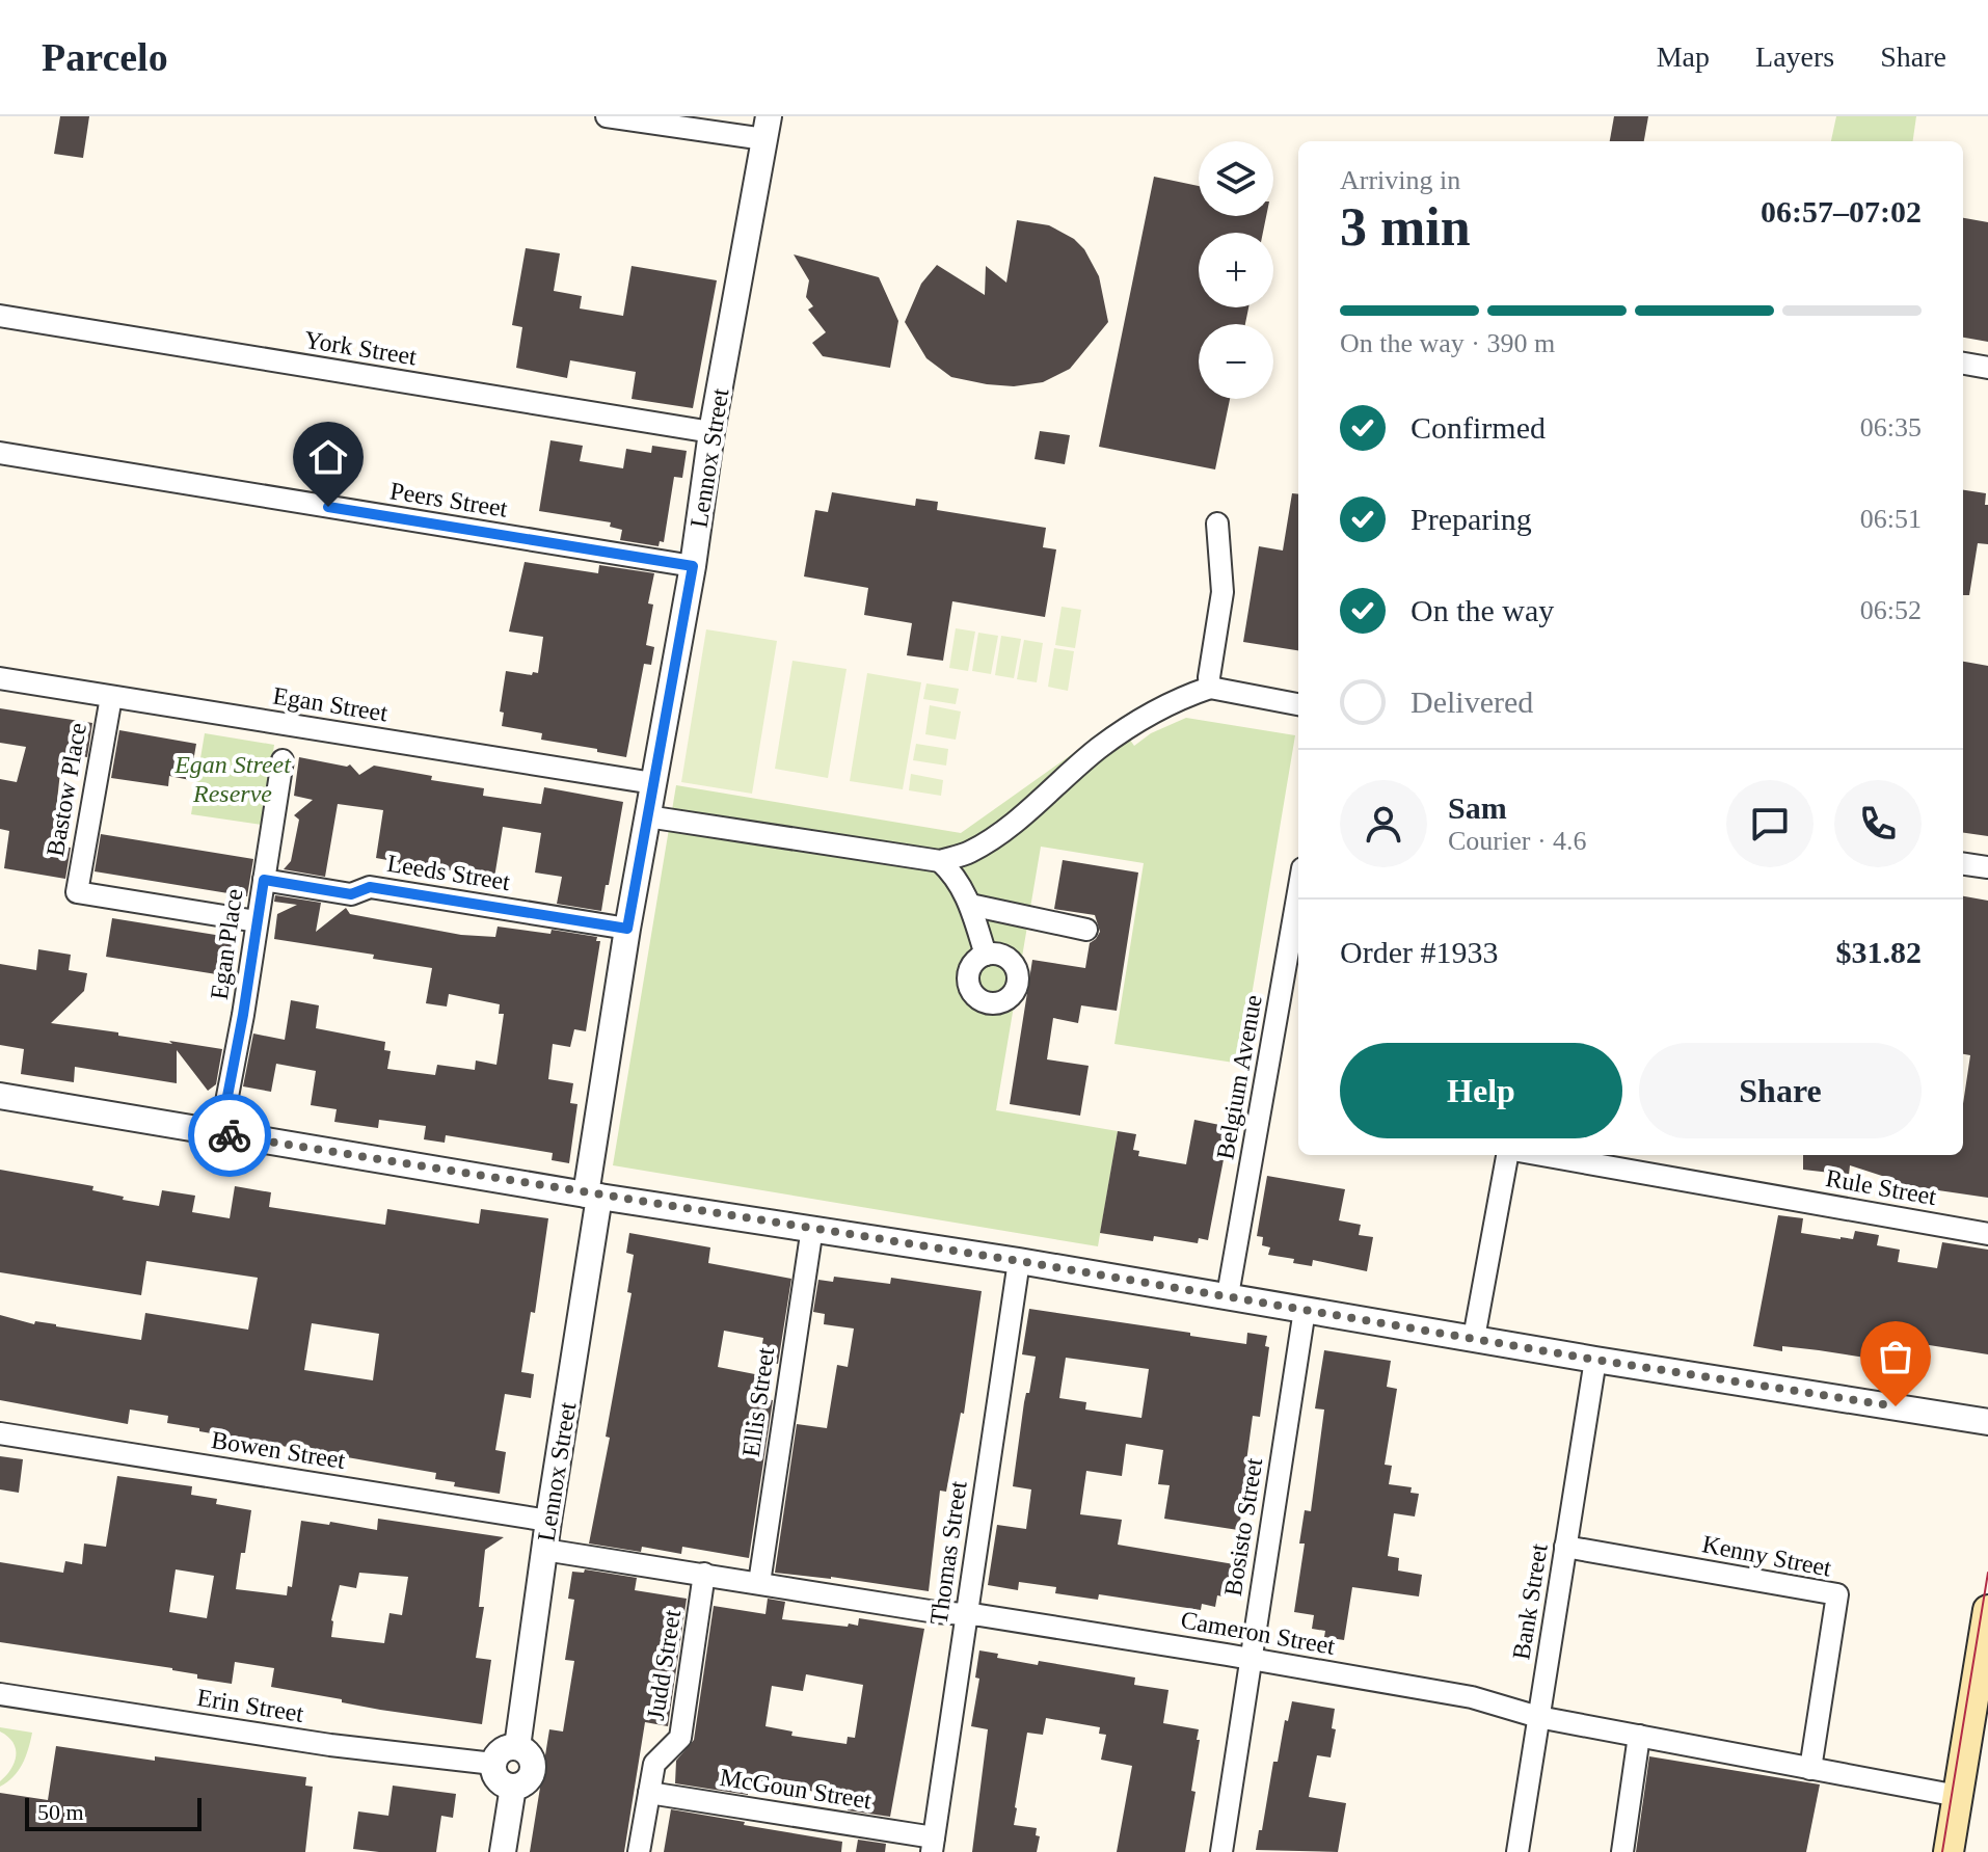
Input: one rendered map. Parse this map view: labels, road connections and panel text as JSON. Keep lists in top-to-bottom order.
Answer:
{
  "streets": {
    "street": [
      "York Street",
      "Lennox Street",
      "Peers Street",
      "Egan Street",
      "Bastow Place",
      "Leeds Street",
      "Egan Place",
      "Belgium Avenue",
      "Rule Street",
      "Ellis Street",
      "Bowen Street",
      "Bosisto Street",
      "Thomas Street",
      "Kenny Street",
      "Bank Street",
      "Cameron Street",
      "Judd Street",
      "Erin Street",
      "McGoun Street"
    ]
  },
  "crossings": [
    ["York Street", "Lennox Street"],
    ["Lennox Street", "Peers Street"],
    ["Lennox Street", "Egan Street"],
    ["Lennox Street", "Leeds Street"],
    ["Lennox Street", "Bowen Street"],
    ["Lennox Street", "Cameron Street"],
    ["Lennox Street", "Erin Street"],
    ["Egan Street", "Bastow Place"],
    ["Bastow Place", "Egan Place"],
    ["Leeds Street", "Egan Place"],
    ["Ellis Street", "Cameron Street"],
    ["Bosisto Street", "Cameron Street"],
    ["Thomas Street", "Cameron Street"],
    ["Thomas Street", "McGoun Street"],
    ["Kenny Street", "Bank Street"],
    ["Kenny Street", "Cameron Street"],
    ["Bank Street", "Cameron Street"],
    ["Cameron Street", "Judd Street"],
    ["Judd Street", "McGoun Street"]
  ],
  "parks": ["Egan Street Reserve"],
  "scale_bar": "50 m",
  "page": {
    "header": "Parcelo",
    "nav": ["Map", "Layers", "Share"],
    "map_buttons": ["+", "−"],
    "heading": ["3 min", "Arriving in", "06:57–07:02"],
    "panel": [
      "Sam",
      "Courier · 4.6",
      "Order #1933",
      "$31.82"
    ],
    "bar": "On the way · 390 m",
    "list": [
      ["Confirmed", "06:35"],
      ["Preparing", "06:51"],
      ["On the way", "06:52"],
      "Delivered"
    ],
    "buttons": ["Help", "Share"],
    "scale": "50 m"
  }
}
